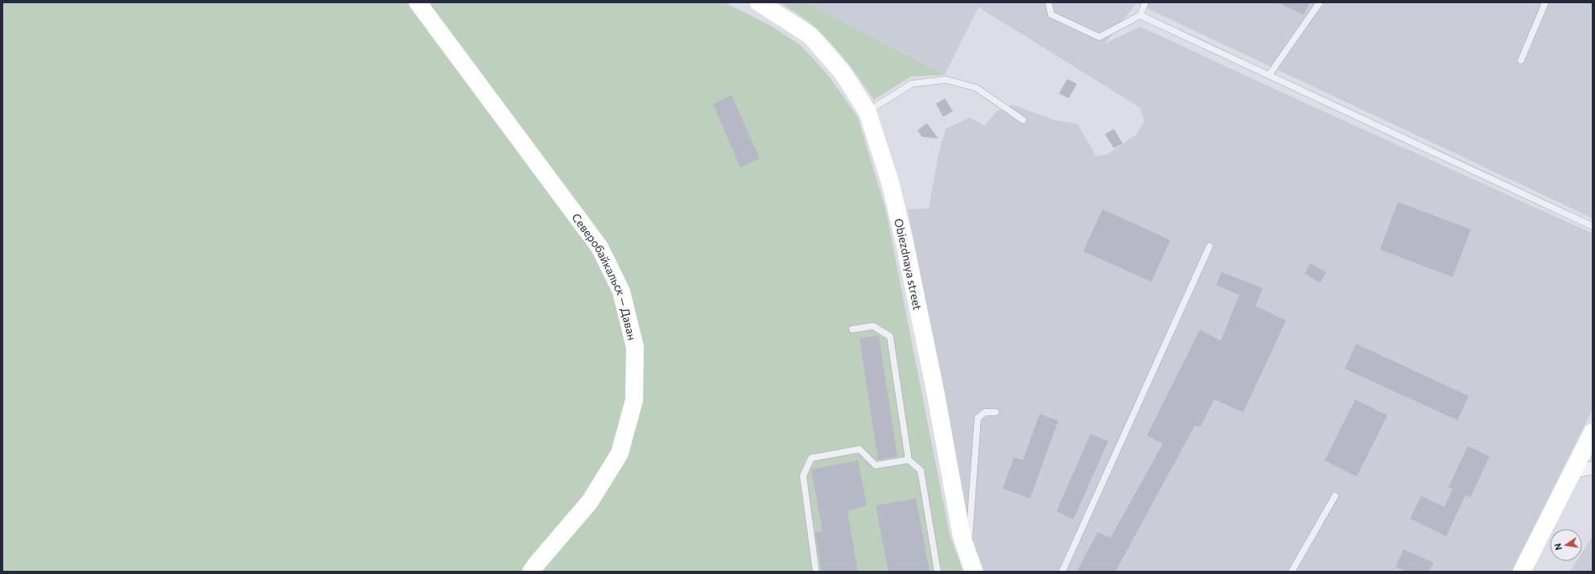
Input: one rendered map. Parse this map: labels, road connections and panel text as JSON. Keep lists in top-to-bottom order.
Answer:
{
  "streets": {
    "street": ["Obiezdnaya street", "Северобайкальск — Даван"]
  },
  "north": "left"
}
